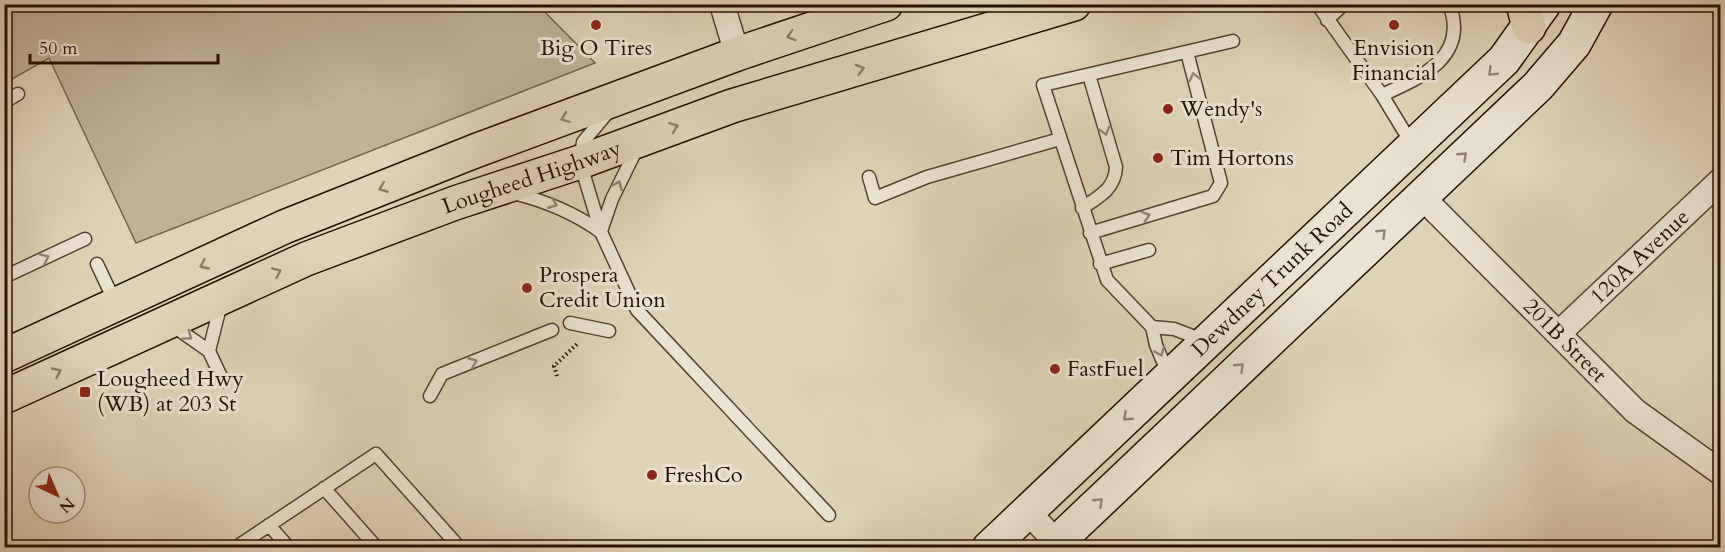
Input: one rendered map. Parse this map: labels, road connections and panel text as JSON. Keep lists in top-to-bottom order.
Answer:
{
  "streets": {
    "highway": ["Lougheed Highway"],
    "main road": ["Dewdney Trunk Road"],
    "street": ["120A Avenue", "201B Street"]
  },
  "crossings": [
    ["120A Avenue", "201B Street"],
    ["Dewdney Trunk Road", "201B Street"]
  ],
  "places": {
    "other": [
      "Big O Tires",
      "Envision Financial",
      "Wendy's",
      "Tim Hortons",
      "Prospera Credit Union",
      "FastFuel",
      "FreshCo"
    ],
    "transit": ["Lougheed Hwy (WB) at 203 St"]
  },
  "scale_bar": "50 m",
  "north": "bottom right"
}
